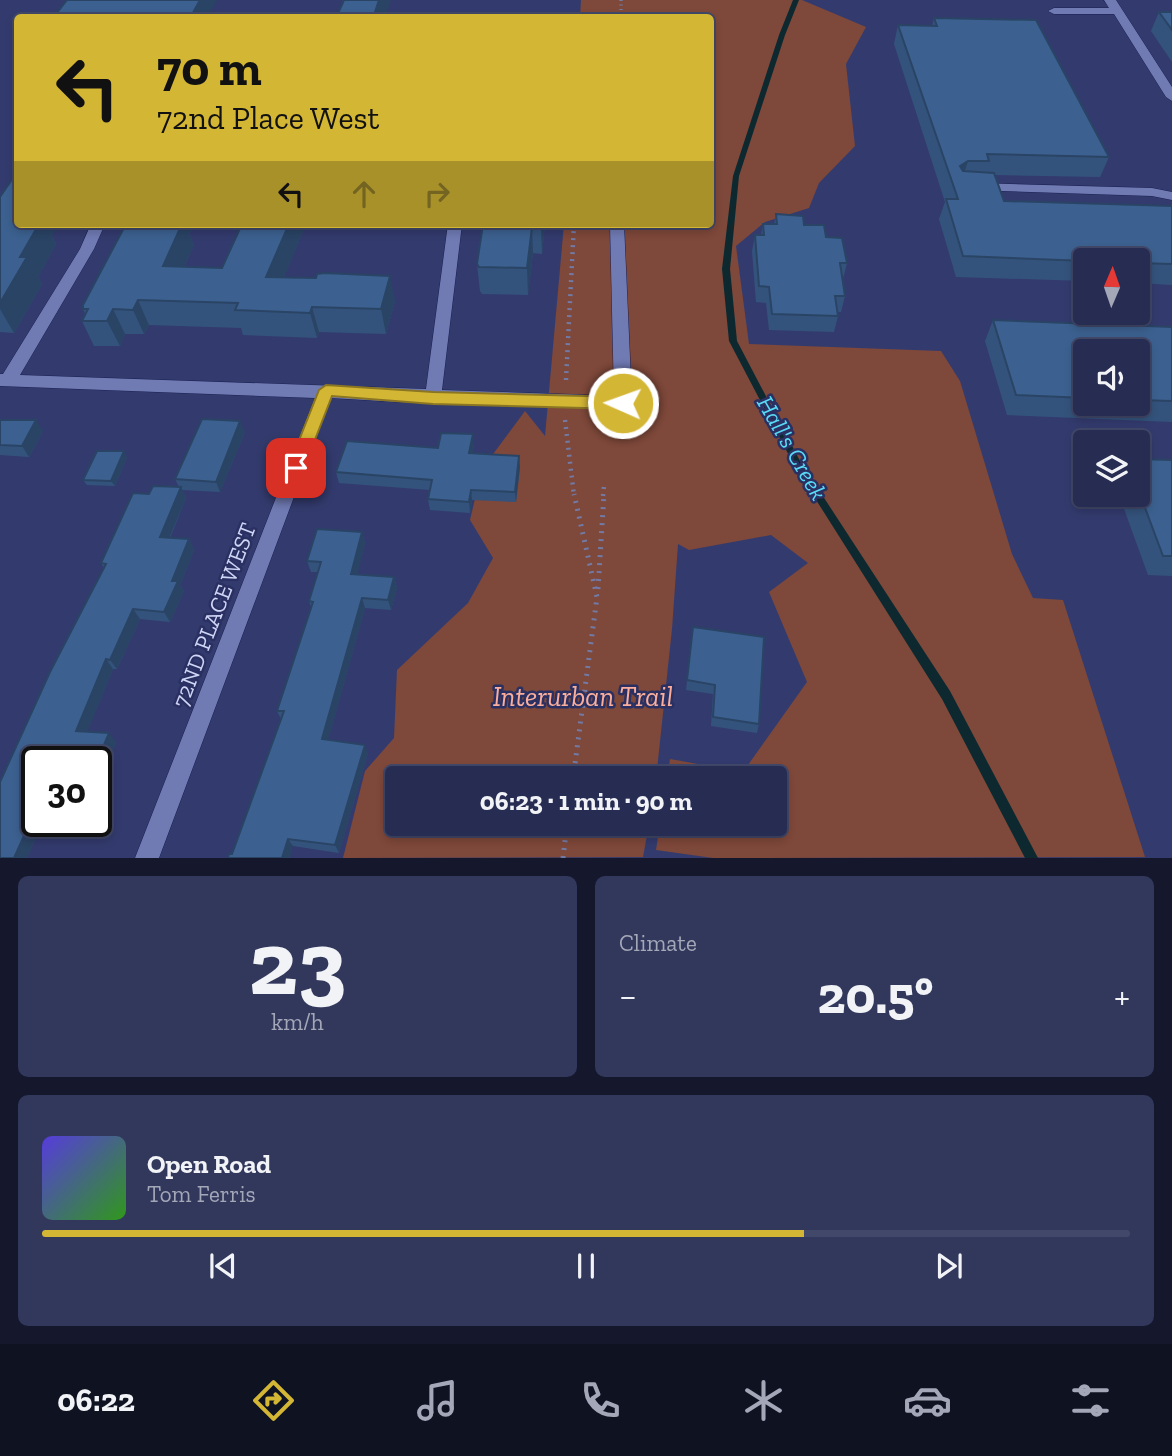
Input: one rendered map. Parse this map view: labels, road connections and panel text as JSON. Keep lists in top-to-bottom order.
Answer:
{
  "streets": {
    "street": ["72ND PLACE WEST"]
  },
  "water": ["Hall's Creek"],
  "parks": ["Interurban Trail"],
  "north": "top",
  "page": {
    "turn": ["70 m", "72nd Place West"],
    "limit": "30",
    "trip": "06:23 · 1 min · 90 m",
    "tile": [
      ["23", "km/h"],
      "Climate"
    ],
    "heat": ["−", "20.5°", "+"],
    "song": ["Open Road", "Tom Ferris"],
    "tabs": "06:22"
  }
}
